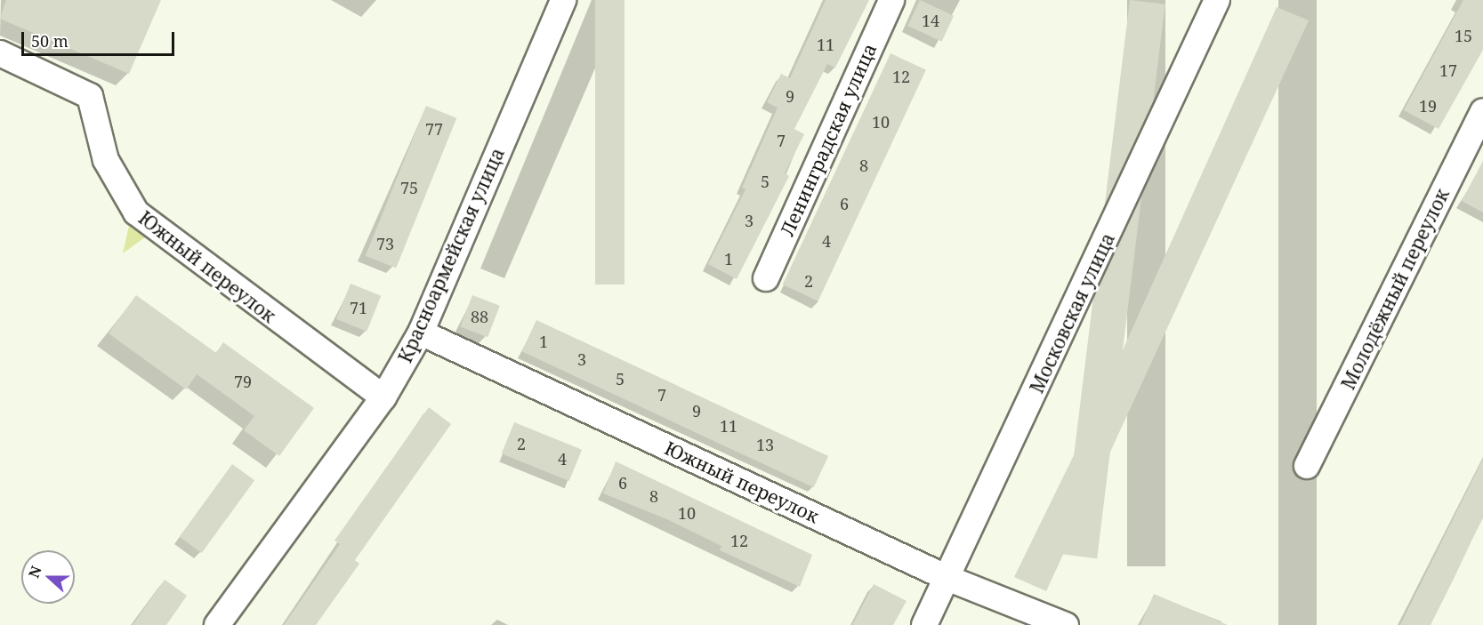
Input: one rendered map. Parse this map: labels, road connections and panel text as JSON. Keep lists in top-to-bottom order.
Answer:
{
  "streets": {
    "street": [
      "Ленинградская улица",
      "Красноармейская улица",
      "Южный переулок",
      "Молодёжный переулок",
      "Московская улица"
    ]
  },
  "crossings": [
    ["Красноармейская улица", "Южный переулок"],
    ["Южный переулок", "Московская улица"]
  ],
  "house_numbers": [
    "14",
    "15",
    "11",
    "17",
    "12",
    "9",
    "19",
    "10",
    "77",
    "7",
    "8",
    "5",
    "75",
    "6",
    "3",
    "4",
    "73",
    "1",
    "2",
    "71",
    "88",
    "1",
    "3",
    "5",
    "79",
    "7",
    "9",
    "11",
    "2",
    "13",
    "4",
    "6",
    "8",
    "10",
    "12"
  ],
  "scale_bar": "50 m",
  "north": "left"
}
